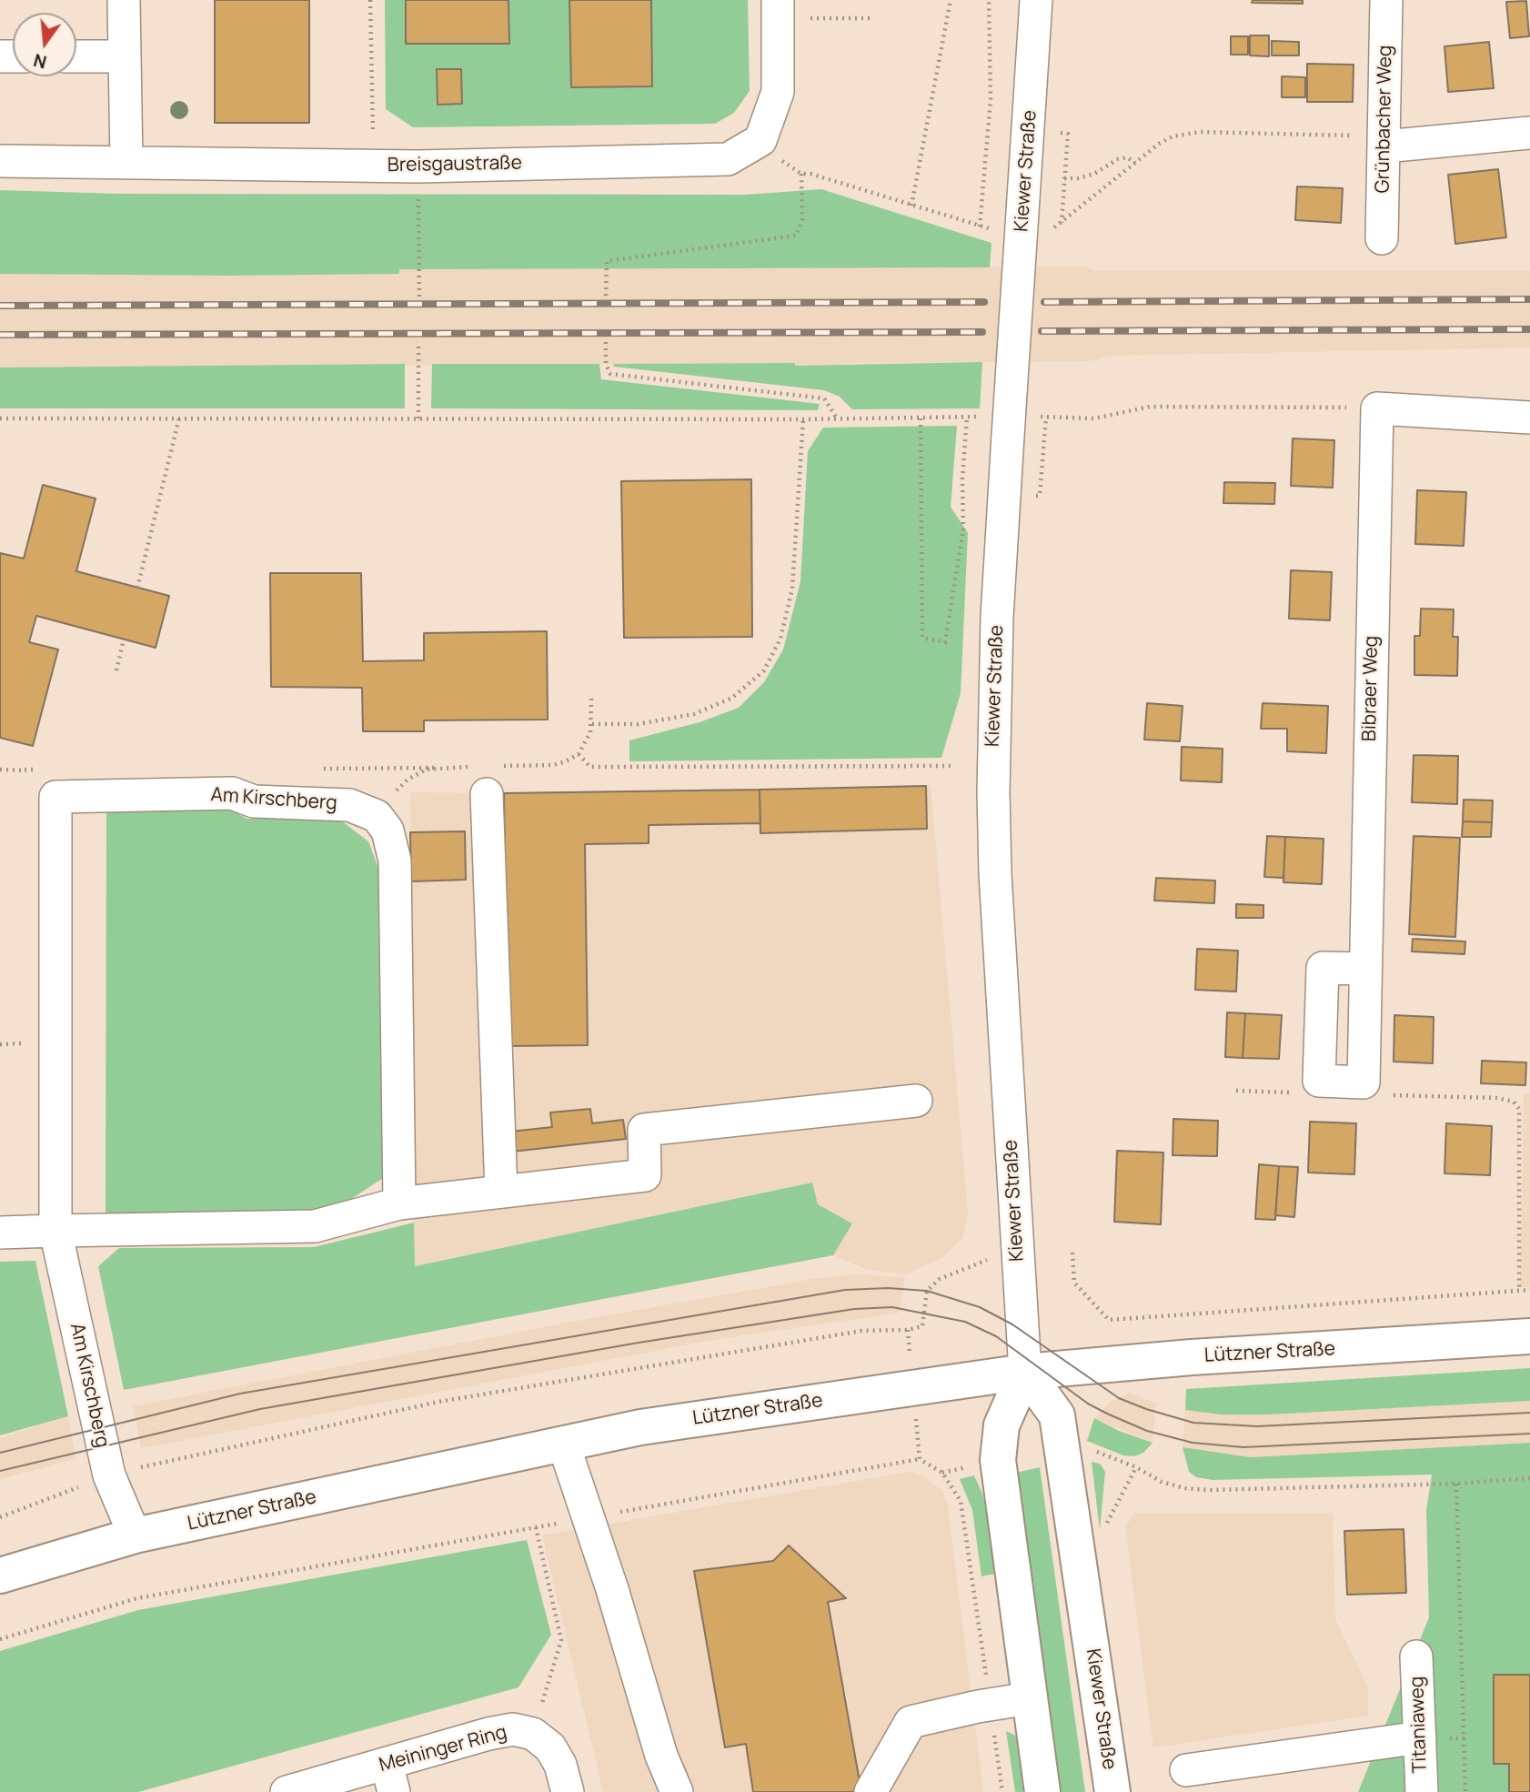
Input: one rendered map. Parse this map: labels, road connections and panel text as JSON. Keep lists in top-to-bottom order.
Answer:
{
  "streets": {
    "main road": ["Kiewer Straße", "Lützner Straße"],
    "street": [
      "Grünbacher Weg",
      "Breisgaustraße",
      "Bibraer Weg",
      "Am Kirschberg",
      "Titaniaweg",
      "Meininger Ring"
    ]
  },
  "crossings": [
    ["Kiewer Straße", "Lützner Straße"],
    ["Am Kirschberg", "Lützner Straße"]
  ],
  "north": "bottom"
}
